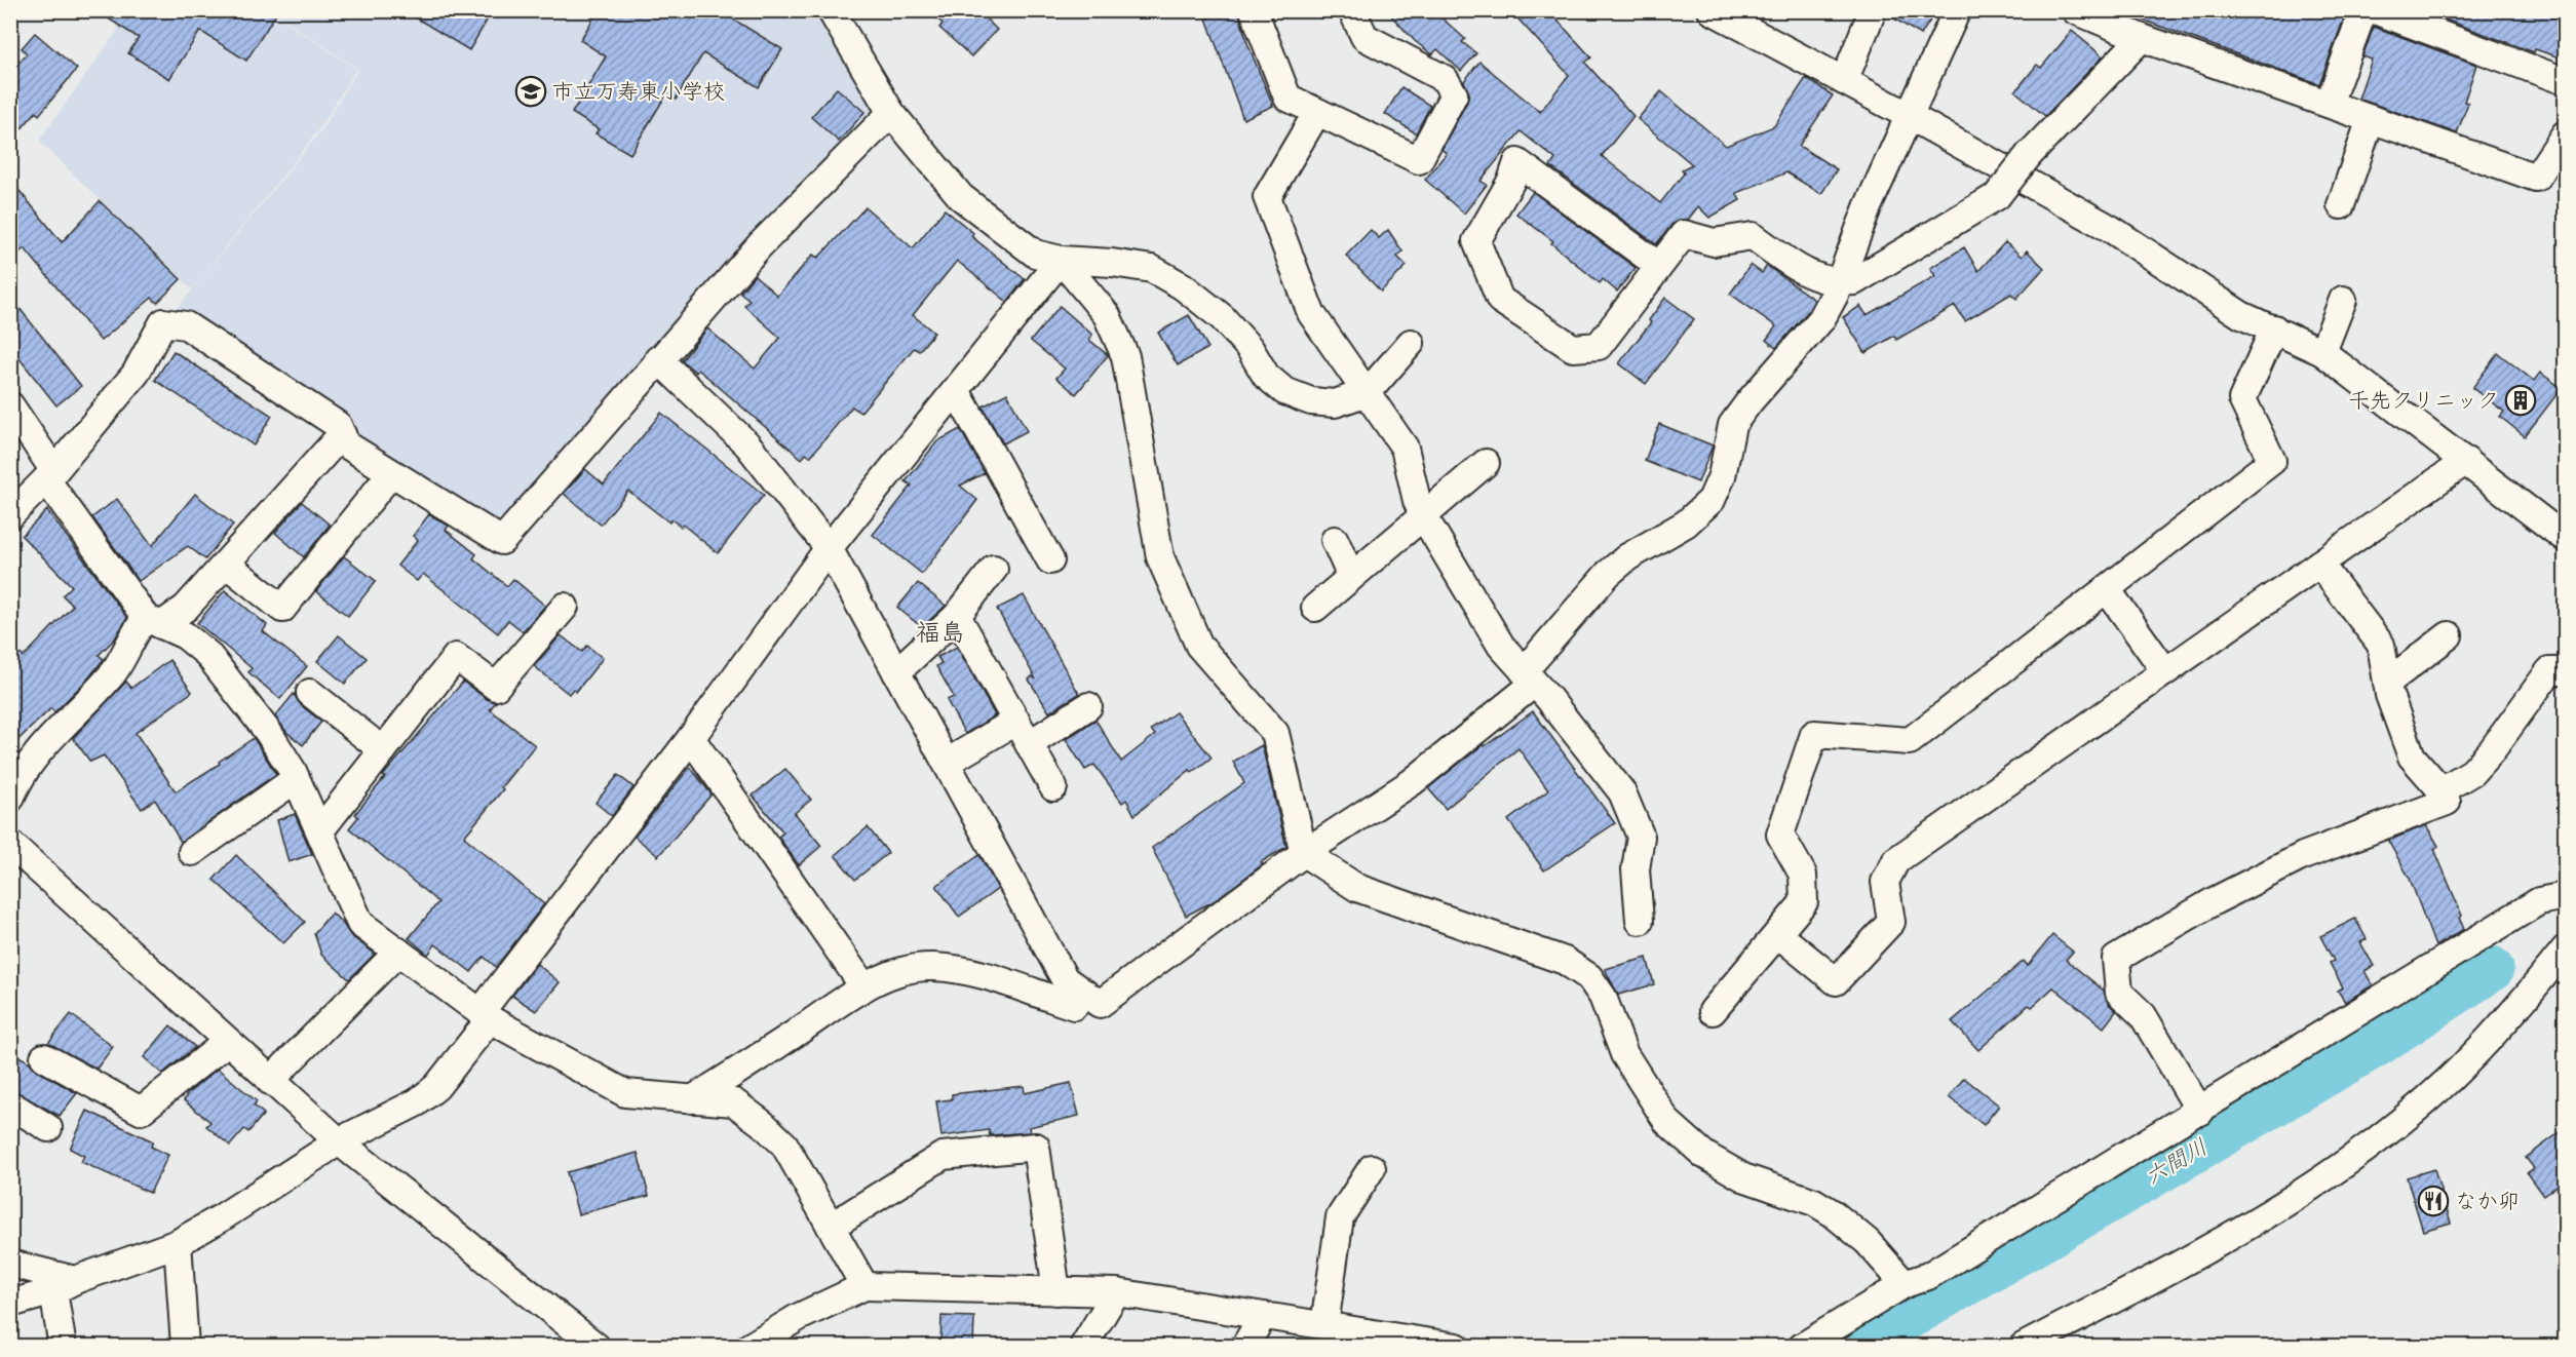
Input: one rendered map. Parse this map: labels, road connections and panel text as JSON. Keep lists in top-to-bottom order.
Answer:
{
  "districts": ["福島"],
  "water": ["六間川"],
  "places": {
    "school or university": ["市立万寿東小学校"],
    "building": ["千先クリニック"],
    "restaurant": ["なか卯"]
  }
}
